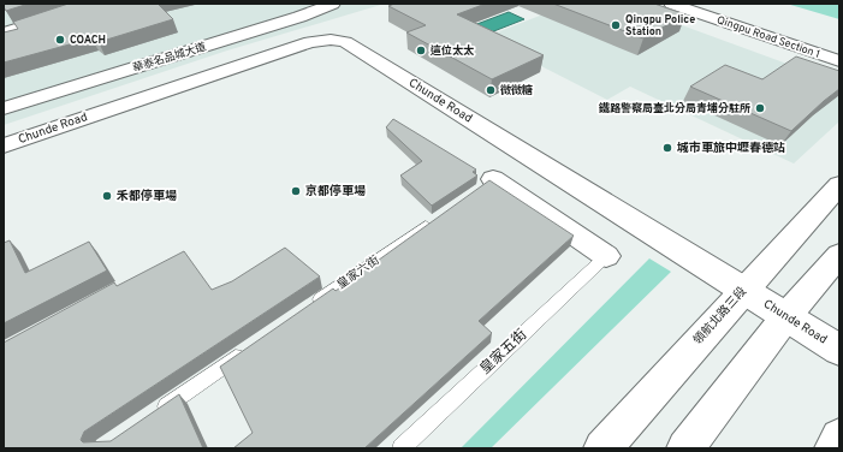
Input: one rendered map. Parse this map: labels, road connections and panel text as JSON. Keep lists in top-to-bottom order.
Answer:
{
  "streets": {
    "street": [
      "Qingpu Road Section 1",
      "華泰名品城大道",
      "Chunde Road",
      "領航北路三段"
    ],
    "lane": ["皇家六街", "皇家五街"]
  },
  "crossings": [
    ["Chunde Road", "領航北路三段"]
  ],
  "places": [
    "Qingpu Police Station",
    "COACH",
    "這位太太",
    "微微糖",
    "鐵路警察局臺北分局青埔分駐所",
    "城市車旅中壢春德站",
    "京都停車場",
    "禾都停車場"
  ]
}
